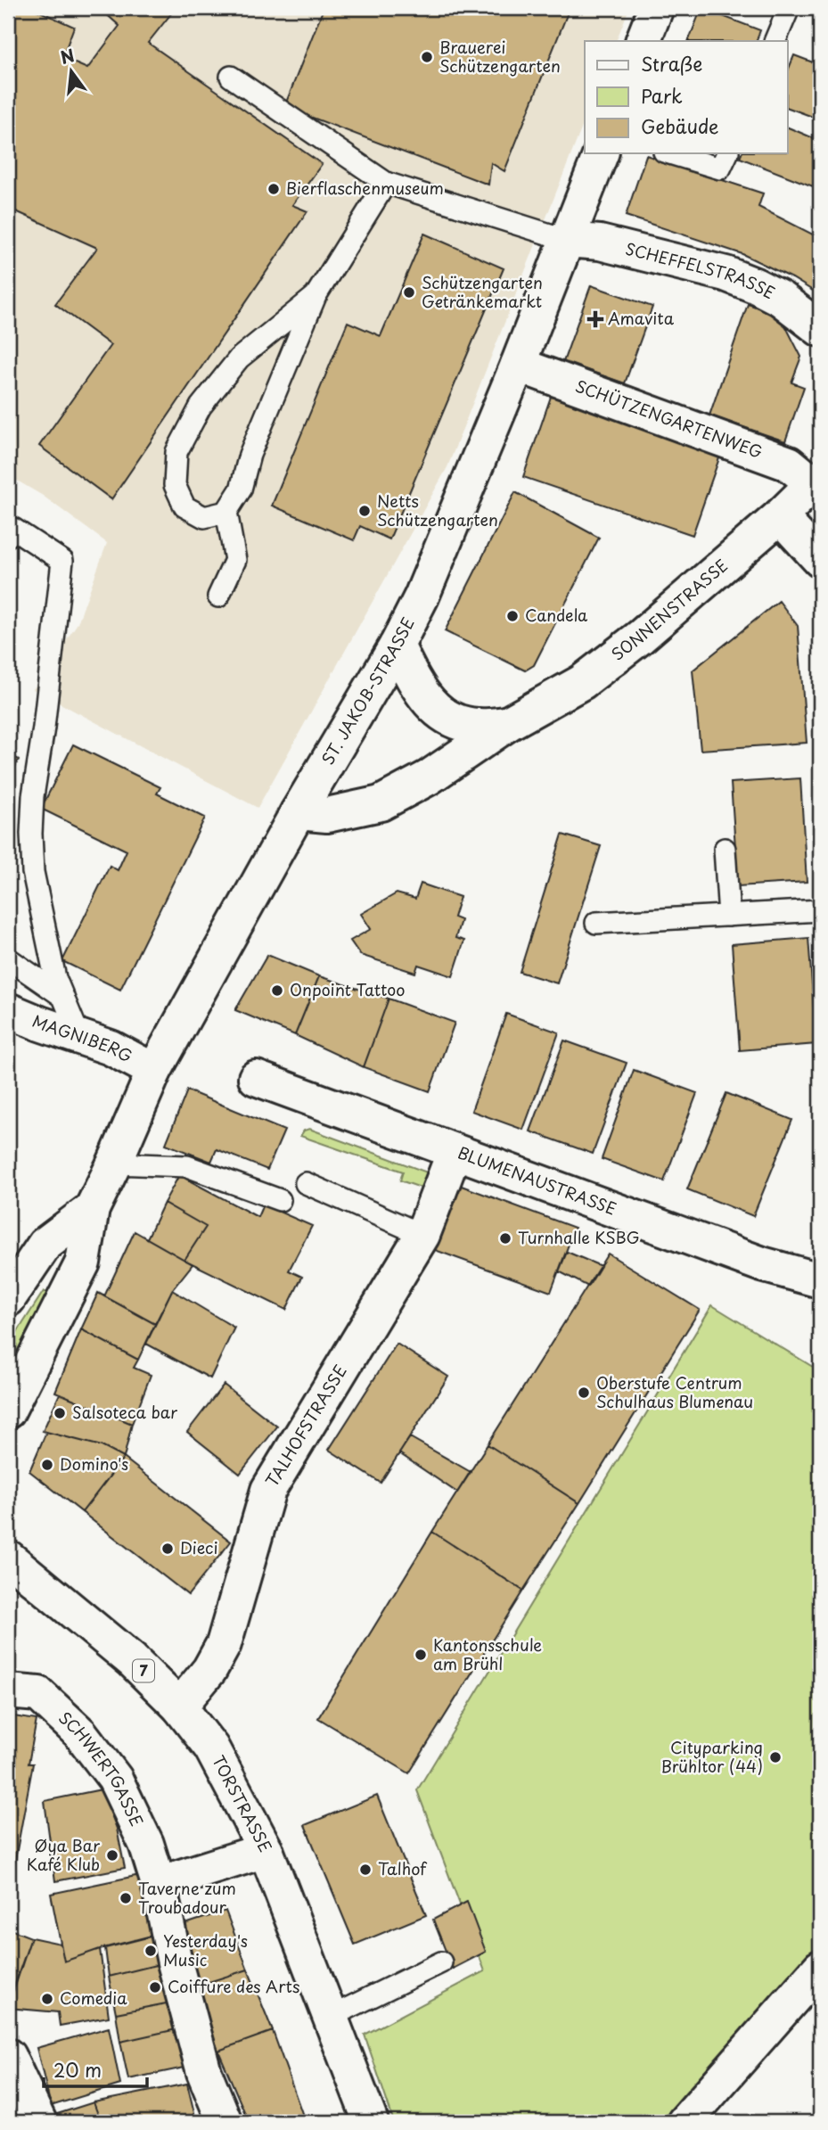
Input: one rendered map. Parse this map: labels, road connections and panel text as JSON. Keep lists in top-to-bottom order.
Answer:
{
  "streets": {
    "main road": [
      "SCHEFFELSTRASSE",
      "SCHÜTZENGARTENWEG",
      "SONNENSTRASSE",
      "ST. JAKOB-STRASSE",
      "MAGNIBERG",
      "BLUMENAUSTRASSE",
      "TALHOFSTRASSE",
      "7",
      "SCHWERTGASSE",
      "TORSTRASSE"
    ]
  },
  "crossings": [
    ["SCHEFFELSTRASSE", "ST. JAKOB-STRASSE"],
    ["SCHÜTZENGARTENWEG", "SONNENSTRASSE"],
    ["SCHÜTZENGARTENWEG", "ST. JAKOB-STRASSE"],
    ["SONNENSTRASSE", "ST. JAKOB-STRASSE"],
    ["ST. JAKOB-STRASSE", "MAGNIBERG"],
    ["BLUMENAUSTRASSE", "TALHOFSTRASSE"],
    ["TALHOFSTRASSE", "TORSTRASSE"]
  ],
  "places": {
    "other": [
      "Brauerei Schützengarten",
      "Bierflaschenmuseum",
      "Schützengarten Getränkemarkt",
      "Netts Schützengarten",
      "Candela",
      "Onpoint Tattoo",
      "Turnhalle KSBG",
      "Oberstufe Centrum Schulhaus Blumenau",
      "Salsoteca bar",
      "Domino's",
      "Dieci",
      "Kantonsschule am Brühl",
      "Cityparking Brühltor (44)",
      "Øya Bar Kafé Klub",
      "Talhof",
      "Taverne zum Troubadour",
      "Yesterday's Music",
      "Coiffure des Arts",
      "Comedia"
    ],
    "health": ["Amavita"]
  },
  "legend": ["Straße", "Park", "Gebäude"],
  "scale_bar": "20 m",
  "north": "top"
}
